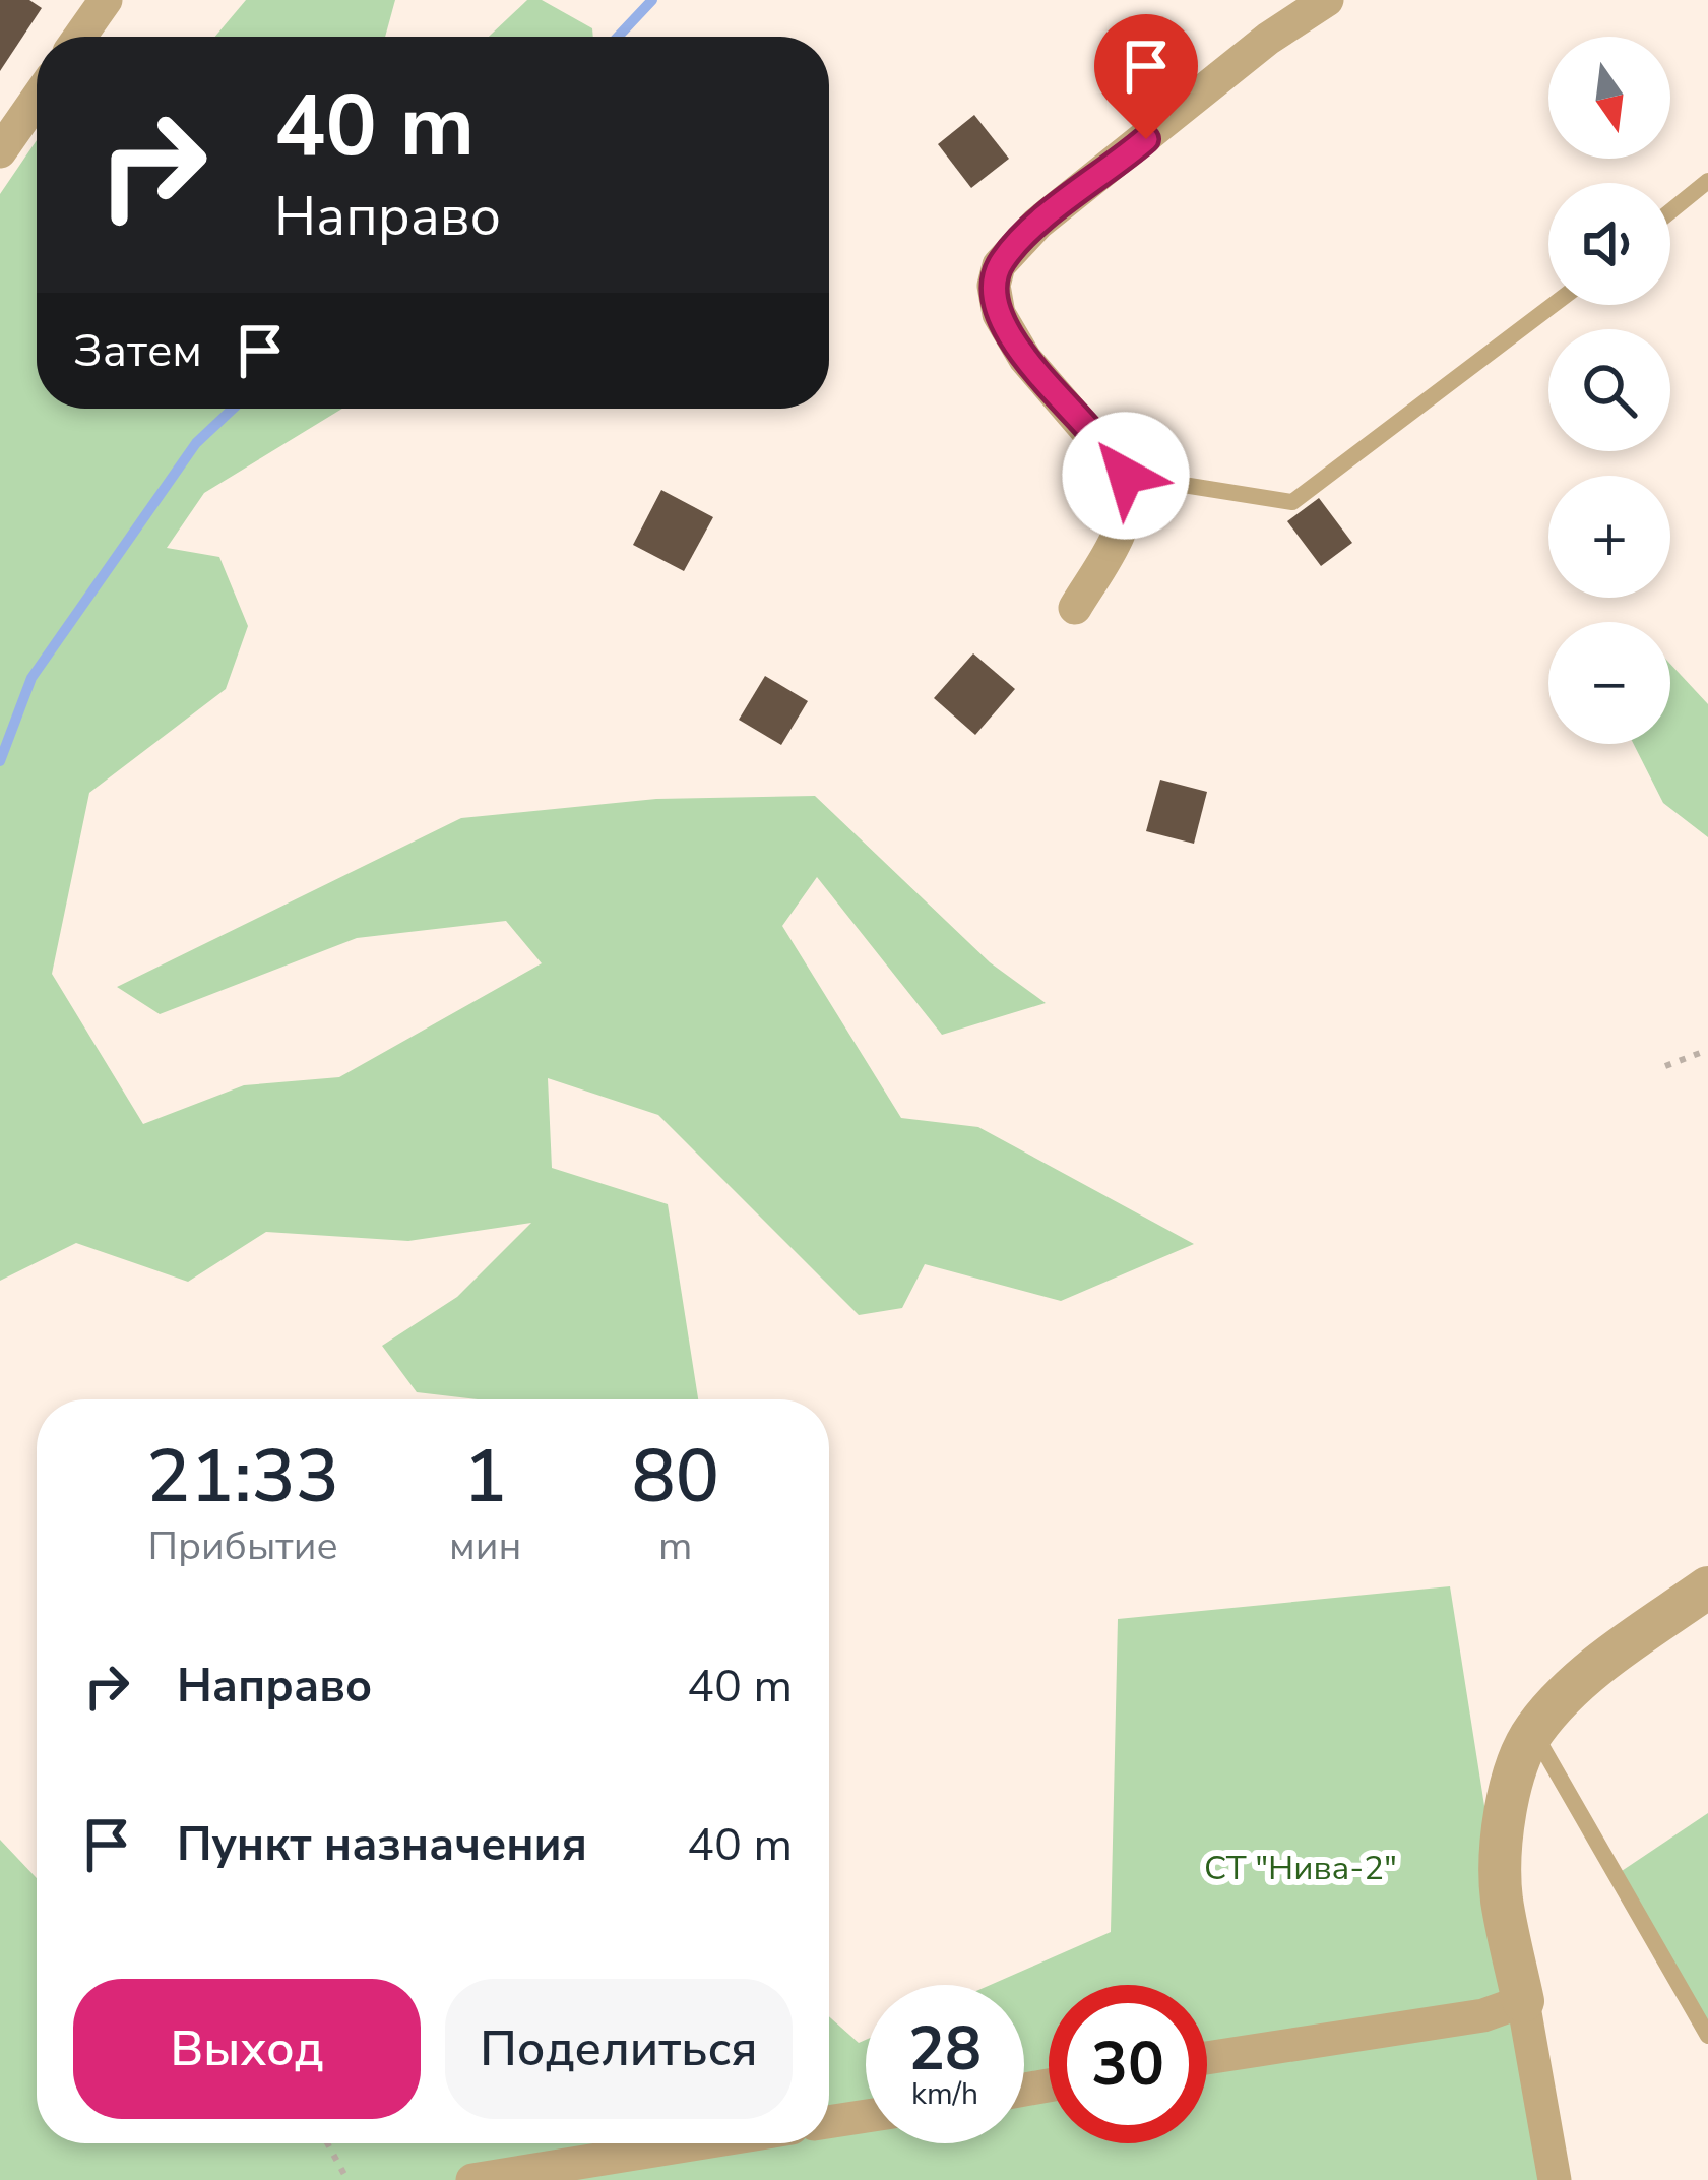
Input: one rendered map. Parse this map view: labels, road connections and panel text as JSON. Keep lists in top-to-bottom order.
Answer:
{
  "parks": ["СТ \"Нива-2\""],
  "north": "bottom",
  "page": {
    "map_buttons": ["+", "−"],
    "turn": ["40 m", "Направо"],
    "then": "Затем",
    "eta": [
      "21:33",
      "Прибытие",
      "1",
      "мин",
      "80",
      "m"
    ],
    "list": [
      {
        "name": "Направо",
        "value": "40 m"
      },
      {
        "name": "Пункт назначения",
        "value": "40 m"
      }
    ],
    "buttons": ["Выход", "Поделиться"],
    "speed": "28 km/h",
    "limit": "30"
  }
}
